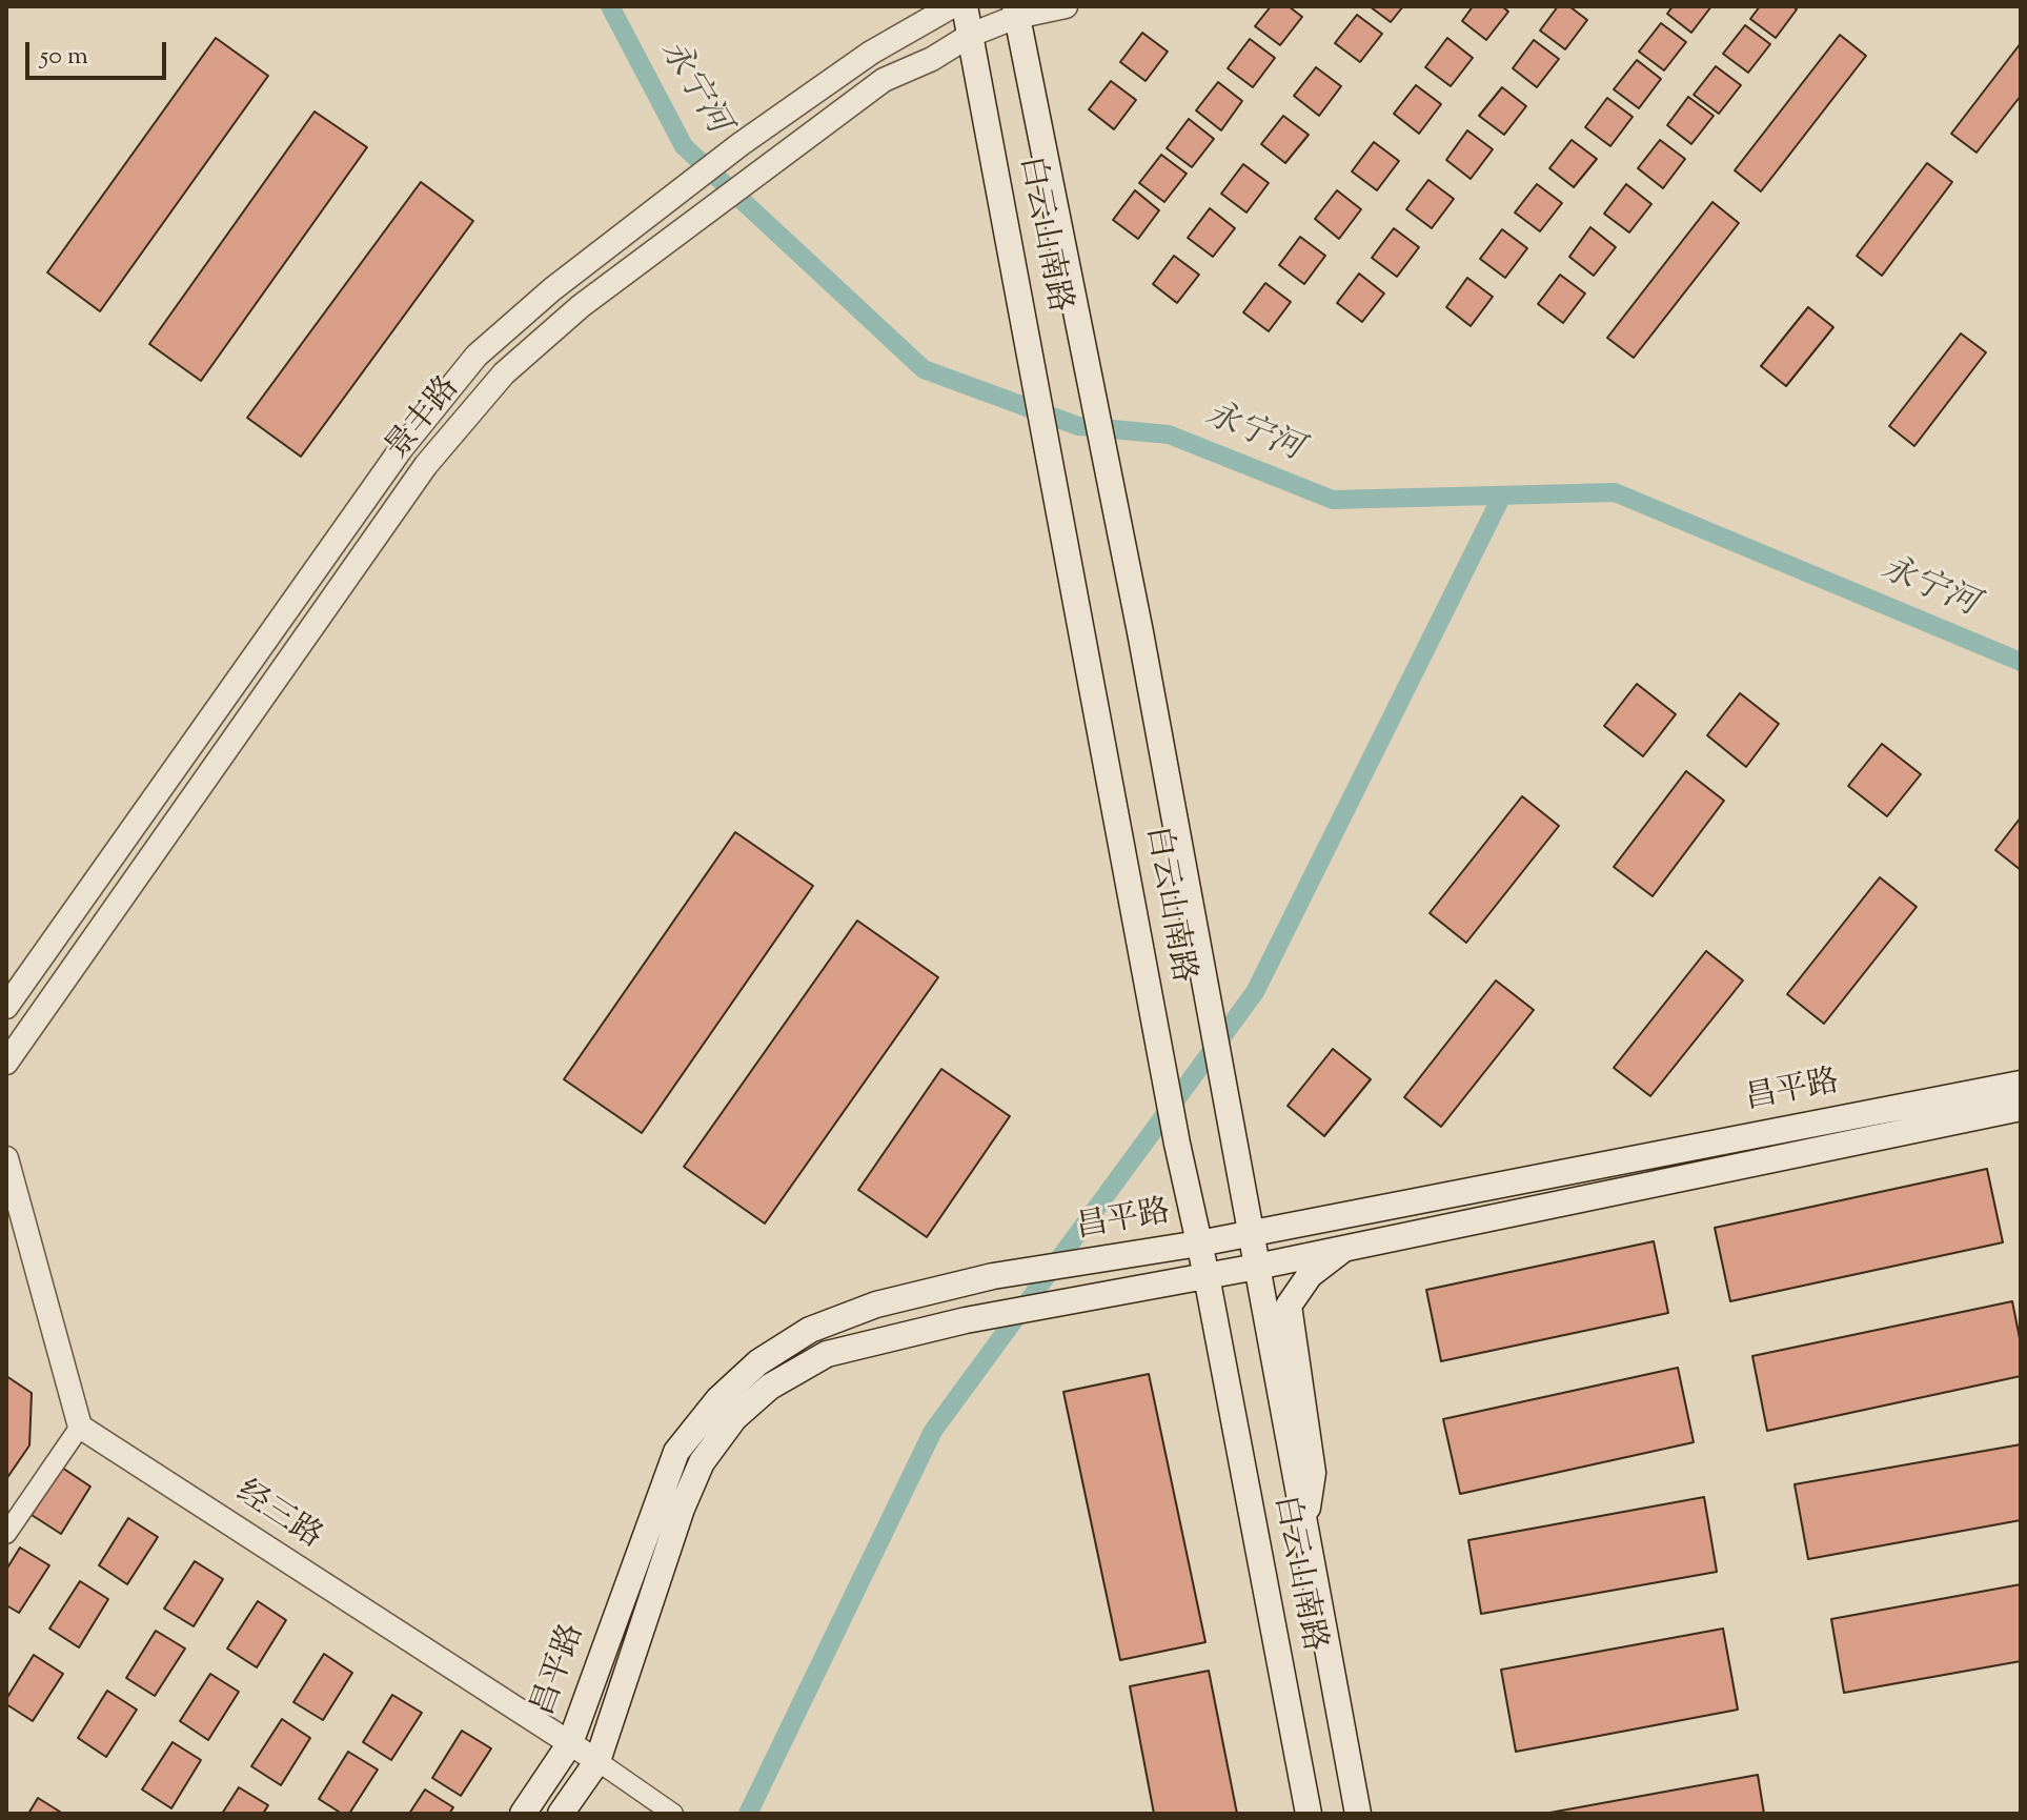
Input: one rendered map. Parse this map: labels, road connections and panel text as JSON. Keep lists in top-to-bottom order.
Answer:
{
  "streets": {
    "main road": ["白云山南路", "昌平路"],
    "street": ["景丰路", "经三路"]
  },
  "crossings": [
    ["白云山南路", "景丰路"],
    ["白云山南路", "昌平路"],
    ["昌平路", "经三路"]
  ],
  "water": ["永宁河"],
  "scale_bar": "50 m"
}
